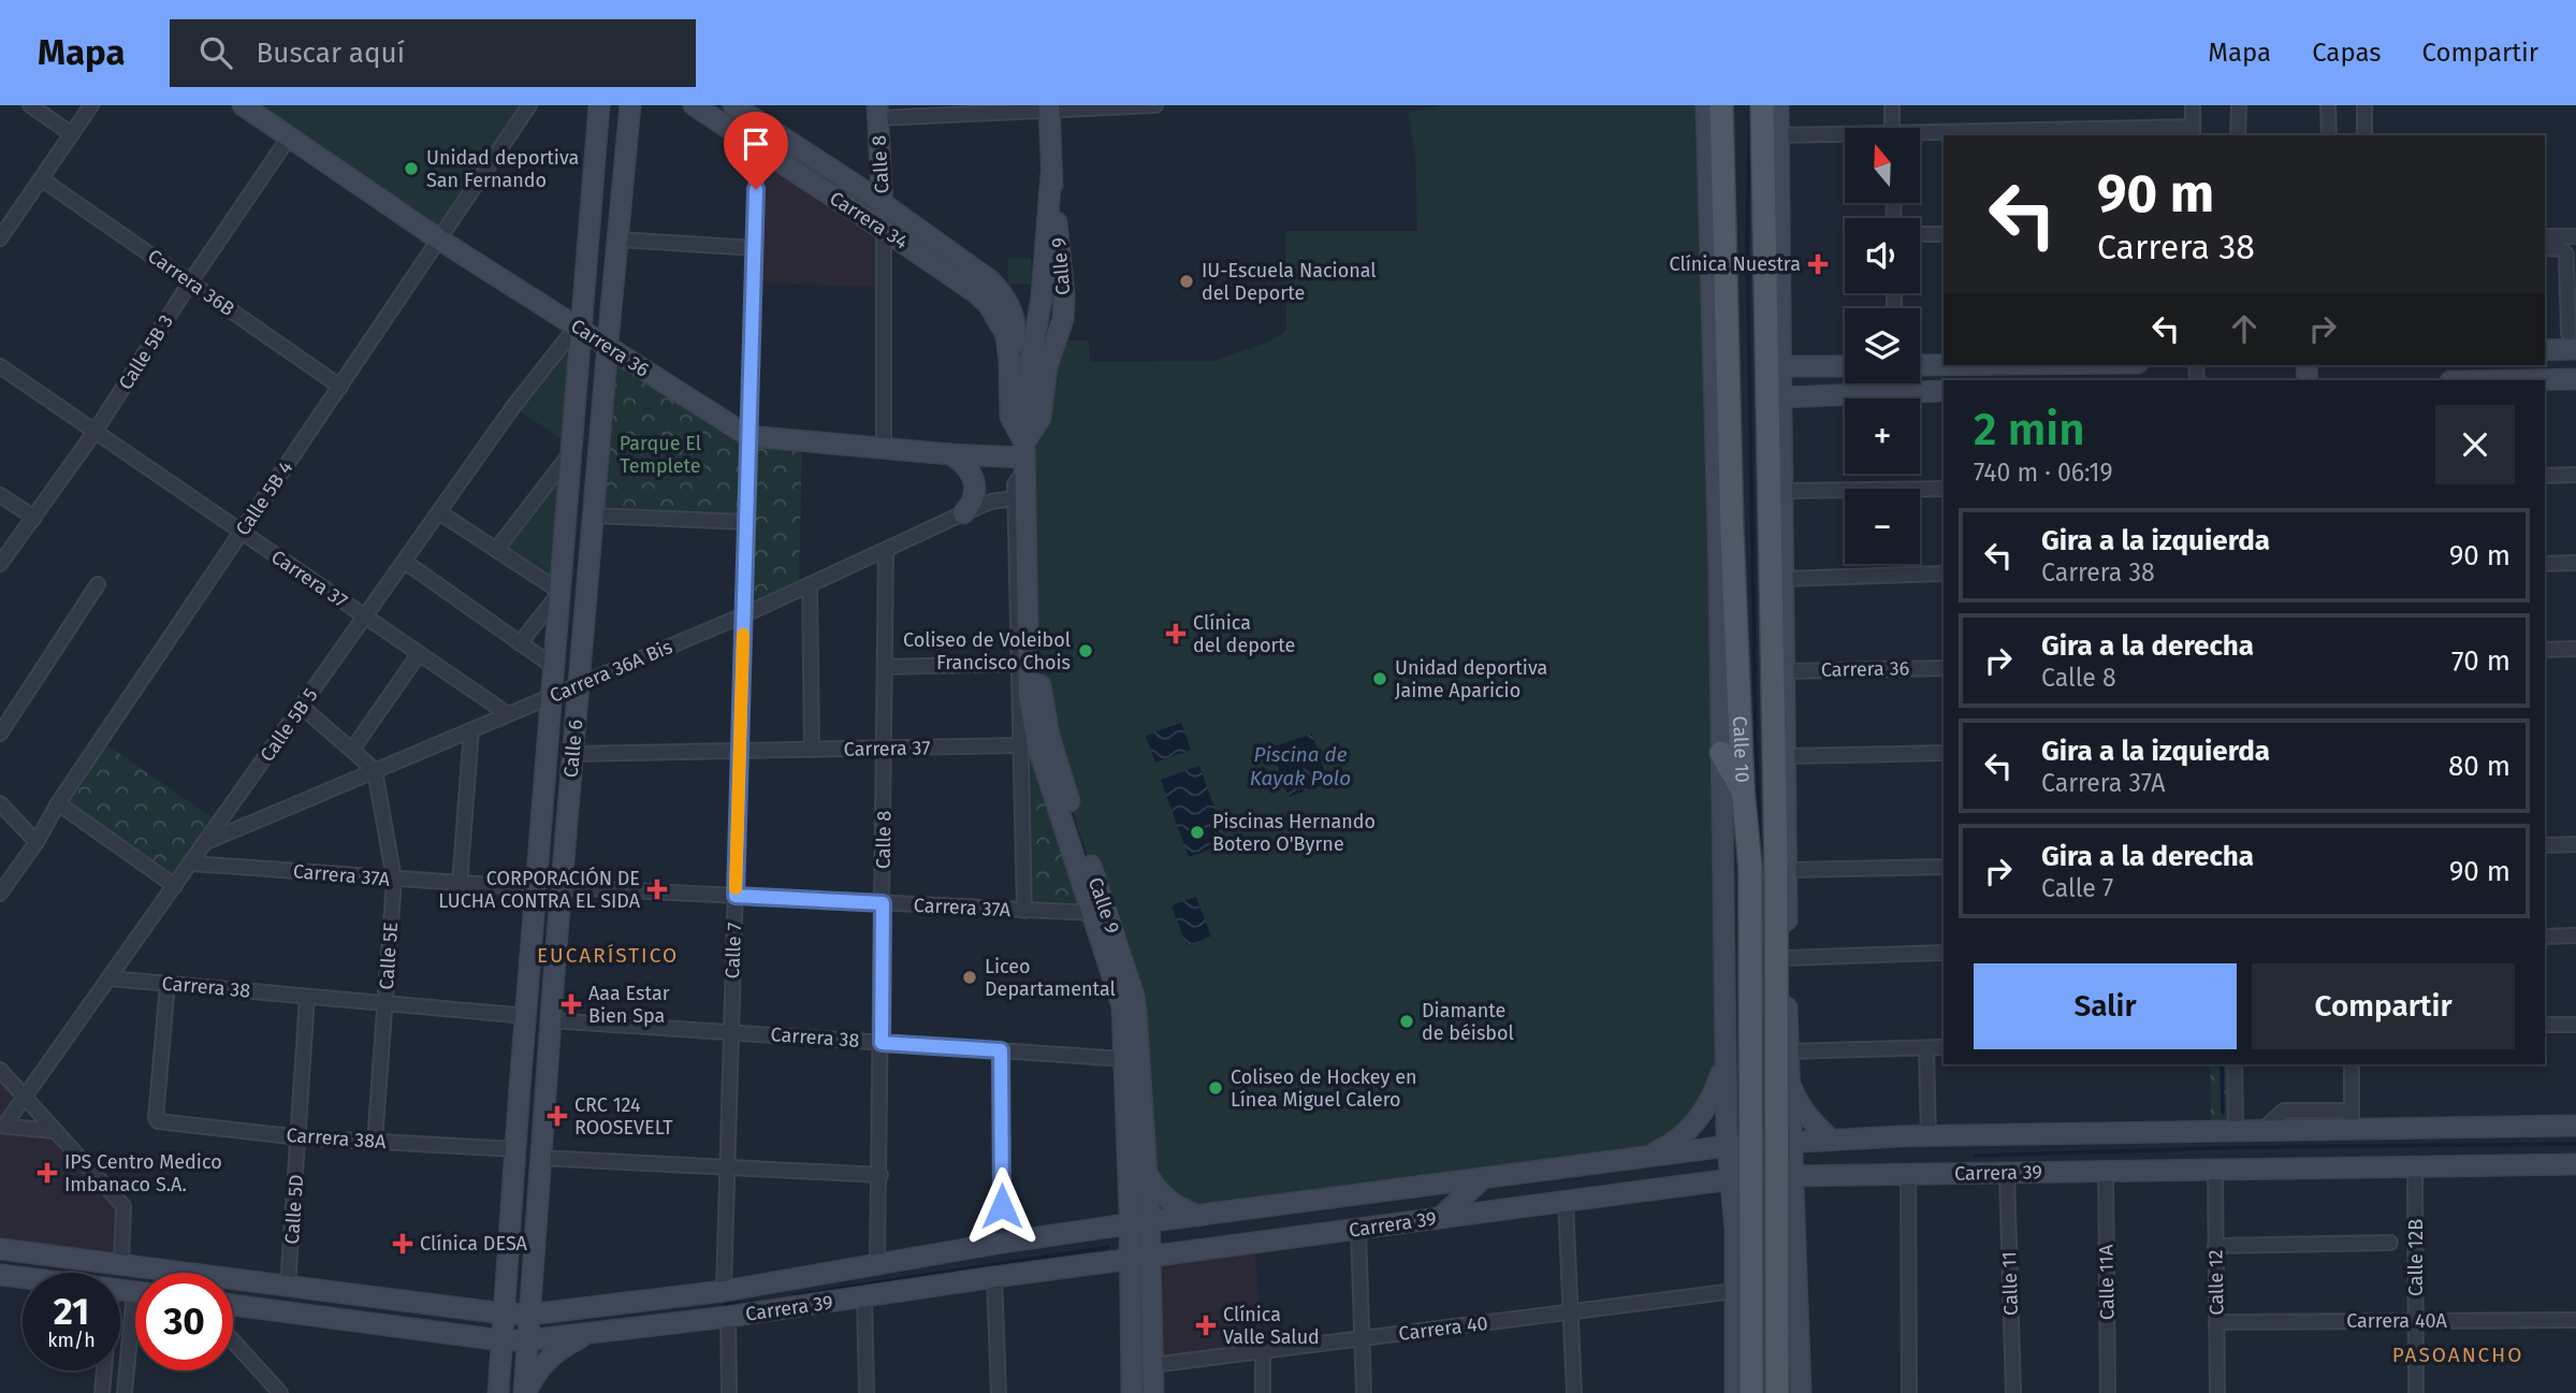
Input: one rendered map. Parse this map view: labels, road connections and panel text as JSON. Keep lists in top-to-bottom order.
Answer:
{
  "streets": {
    "main road": [
      "Calle 8",
      "Carrera 34",
      "Calle 9",
      "Carrera 36",
      "Calle 6",
      "Calle 10",
      "Carrera 39"
    ],
    "street": [
      "Carrera 36B",
      "Calle 5B 3",
      "Calle 5B 4",
      "Carrera 37",
      "Carrera 36A Bis",
      "Calle 5B 5",
      "Carrera 37A",
      "Calle 7",
      "Calle 5E",
      "Carrera 38",
      "Carrera 38A",
      "Calle 5D",
      "Calle 12B",
      "Calle 11A",
      "Calle 12",
      "Calle 11",
      "Carrera 40A",
      "Carrera 40"
    ]
  },
  "crossings": [
    ["Calle 8", "Carrera 34"],
    ["Calle 8", "Carrera 36"],
    ["Calle 8", "Carrera 37"],
    ["Calle 8", "Carrera 36A Bis"],
    ["Calle 8", "Carrera 37A"],
    ["Calle 8", "Carrera 38"],
    ["Calle 8", "Carrera 39"],
    ["Carrera 34", "Calle 9"],
    ["Carrera 34", "Carrera 36"],
    ["Carrera 34", "Calle 7"],
    ["Calle 9", "Carrera 36"],
    ["Calle 9", "Carrera 37"],
    ["Calle 9", "Carrera 36A Bis"],
    ["Calle 9", "Carrera 37A"],
    ["Calle 9", "Carrera 38"],
    ["Calle 9", "Carrera 39"],
    ["Calle 9", "Carrera 40"],
    ["Carrera 36B", "Calle 5B 3"],
    ["Carrera 36B", "Calle 5B 4"],
    ["Carrera 36", "Calle 5B 3"],
    ["Carrera 36", "Calle 5B 4"],
    ["Carrera 36", "Calle 5B 5"],
    ["Carrera 36", "Calle 6"],
    ["Carrera 36", "Calle 10"],
    ["Carrera 36", "Calle 7"],
    ["Calle 5B 3", "Carrera 37"],
    ["Calle 5B 4", "Carrera 37"],
    ["Carrera 37", "Carrera 36A Bis"],
    ["Carrera 37", "Calle 5B 5"],
    ["Carrera 37", "Calle 6"],
    ["Carrera 37", "Calle 7"],
    ["Carrera 36A Bis", "Calle 5B 5"],
    ["Carrera 36A Bis", "Calle 6"],
    ["Carrera 36A Bis", "Calle 7"],
    ["Carrera 36A Bis", "Calle 5E"],
    ["Calle 5B 5", "Calle 6"],
    ["Calle 5B 5", "Carrera 37A"],
    ["Calle 5B 5", "Carrera 38"],
    ["Calle 6", "Carrera 37A"],
    ["Calle 6", "Carrera 38"],
    ["Calle 6", "Carrera 38A"],
    ["Calle 6", "Carrera 39"],
    ["Calle 10", "Carrera 39"],
    ["Calle 10", "Carrera 40"],
    ["Carrera 37A", "Calle 7"],
    ["Carrera 37A", "Calle 5E"],
    ["Calle 7", "Carrera 38"],
    ["Calle 7", "Carrera 39"],
    ["Calle 5E", "Carrera 38"],
    ["Calle 5E", "Carrera 38A"],
    ["Carrera 38", "Carrera 38A"],
    ["Carrera 38", "Calle 5D"],
    ["Carrera 38A", "Calle 5D"],
    ["Carrera 39", "Calle 5D"],
    ["Carrera 39", "Calle 12B"],
    ["Carrera 39", "Calle 11A"],
    ["Carrera 39", "Calle 12"],
    ["Carrera 39", "Calle 11"],
    ["Calle 12B", "Carrera 40A"],
    ["Calle 12", "Carrera 40A"]
  ],
  "districts": ["EUCARÍSTICO", "PASOANCHO"],
  "water": ["Piscina de Kayak Polo"],
  "parks": ["Parque El Templete"],
  "places": {
    "other": [
      "Unidad deportiva San Fernando",
      "IU-Escuela Nacional del Deporte",
      "Coliseo de Voleibol Francisco Chois",
      "Unidad deportiva Jaime Aparicio",
      "Piscinas Hernando Botero O'Byrne",
      "Liceo Departamental",
      "Diamante de béisbol",
      "Coliseo de Hockey en Línea Miguel Calero"
    ],
    "health": [
      "Clínica Nuestra",
      "Clínica del deporte",
      "CORPORACIÓN DE LUCHA CONTRA EL SIDA",
      "Aaa Estar Bien Spa",
      "CRC 124 ROOSEVELT",
      "IPS Centro Medico Imbanaco S.A.",
      "Clínica DESA",
      "Clínica Valle Salud"
    ]
  },
  "north": "top",
  "page": {
    "header": "Mapa",
    "search": "Buscar aquí",
    "nav": ["Mapa", "Capas", "Compartir"],
    "map_buttons": ["+", "−"],
    "turn": ["90 m", "Carrera 38"],
    "heading": ["2 min", "740 m · 06:19"],
    "list": [
      {
        "name": "Gira a la izquierda",
        "note": "Carrera 38",
        "value": "90 m"
      },
      {
        "name": "Gira a la derecha",
        "note": "Calle 8",
        "value": "70 m"
      },
      {
        "name": "Gira a la izquierda",
        "note": "Carrera 37A",
        "value": "80 m"
      },
      {
        "name": "Gira a la derecha",
        "note": "Calle 7",
        "value": "90 m"
      }
    ],
    "buttons": ["Salir", "Compartir"],
    "speed": "21 km/h",
    "limit": "30"
  }
}
